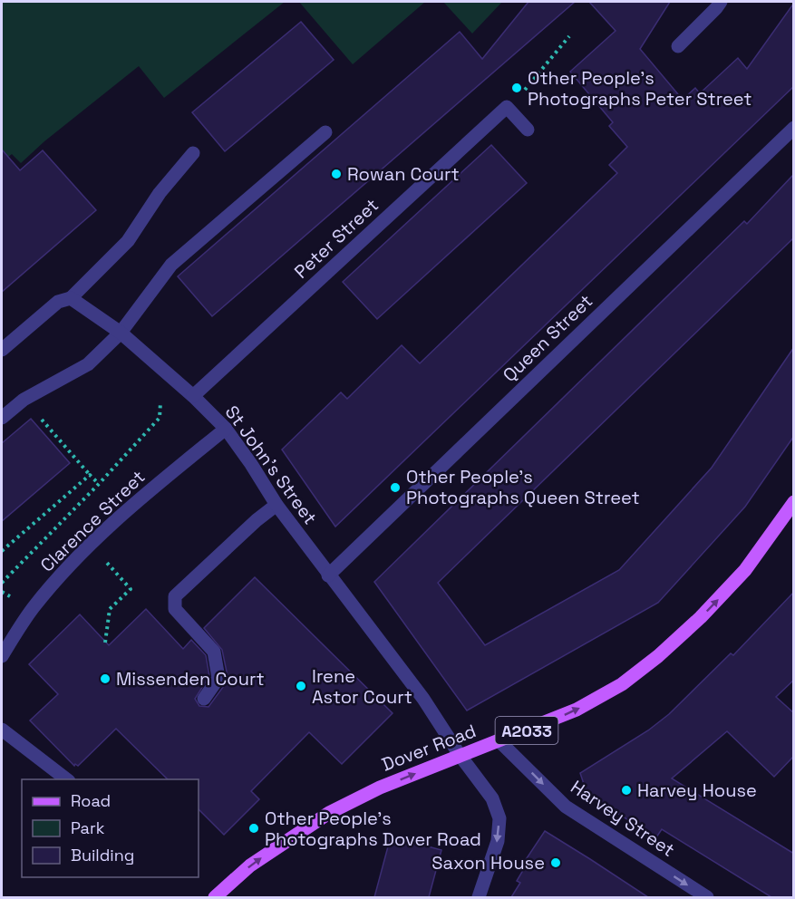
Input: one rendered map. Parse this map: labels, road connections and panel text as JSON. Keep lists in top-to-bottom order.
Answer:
{
  "streets": {
    "main road": ["A2033", "Dover Road"],
    "street": [
      "Peter Street",
      "Queen Street",
      "St John's Street",
      "Clarence Street",
      "Harvey Street"
    ]
  },
  "crossings": [
    ["Peter Street", "St John's Street"],
    ["Queen Street", "St John's Street"],
    ["St John's Street", "Clarence Street"],
    ["St John's Street", "Dover Road"],
    ["Dover Road", "Harvey Street"]
  ],
  "one_way": ["Dover Road", "Harvey Street"],
  "places": [
    "Other People's Photographs Peter Street",
    "Rowan Court",
    "Other People's Photographs Queen Street",
    "Missenden Court",
    "Irene Astor Court",
    "Harvey House",
    "Other People's Photographs Dover Road",
    "Saxon House"
  ],
  "legend": ["Road", "Park", "Building"]
}
